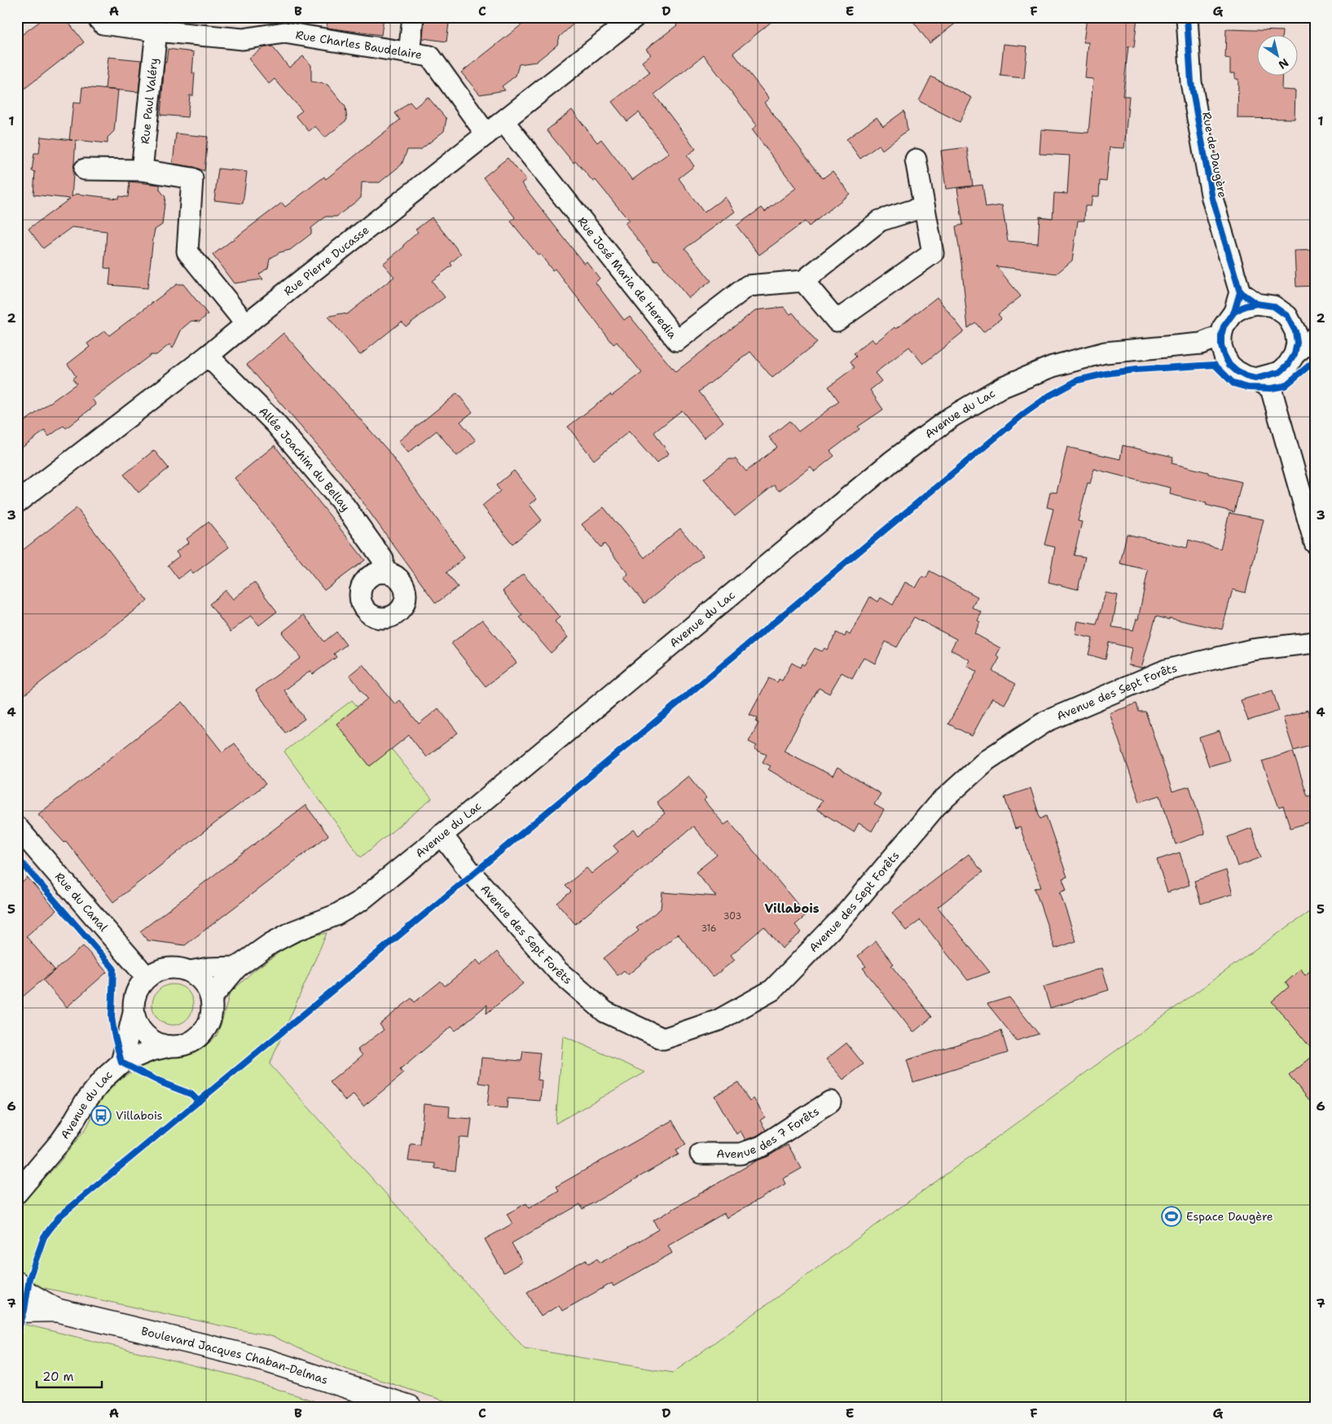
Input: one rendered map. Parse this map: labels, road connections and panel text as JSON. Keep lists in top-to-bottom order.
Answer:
{
  "streets": {
    "main road": ["Boulevard Jacques Chaban-Delmas"],
    "street": [
      "Rue Charles Baudelaire",
      "Rue Paul Valéry",
      "Rue de Daugère",
      "Rue Pierre Ducasse",
      "Rue José Maria de Heredia",
      "Avenue du Lac",
      "Allée Joachim du Bellay",
      "Avenue des Sept Forêts",
      "Rue du Canal",
      "Avenue des 7 Forêts"
    ]
  },
  "crossings": [
    ["Rue Charles Baudelaire", "Rue Paul Valéry"],
    ["Rue Charles Baudelaire", "Rue Pierre Ducasse"],
    ["Rue Pierre Ducasse", "Rue José Maria de Heredia"],
    ["Rue Pierre Ducasse", "Allée Joachim du Bellay"],
    ["Avenue du Lac", "Avenue des Sept Forêts"],
    ["Avenue du Lac", "Rue du Canal"]
  ],
  "districts": ["Villabois"],
  "places": {
    "bus stop": ["Villabois"],
    "sports": ["Espace Daugère"]
  },
  "house_numbers": ["303", "316"],
  "scale_bar": "20 m",
  "north": "bottom right",
  "grid": {
    "columns": [
      "A",
      "B",
      "C",
      "D",
      "E",
      "F",
      "G"
    ],
    "rows": [
      "1",
      "2",
      "3",
      "4",
      "5",
      "6",
      "7"
    ]
  }
}
